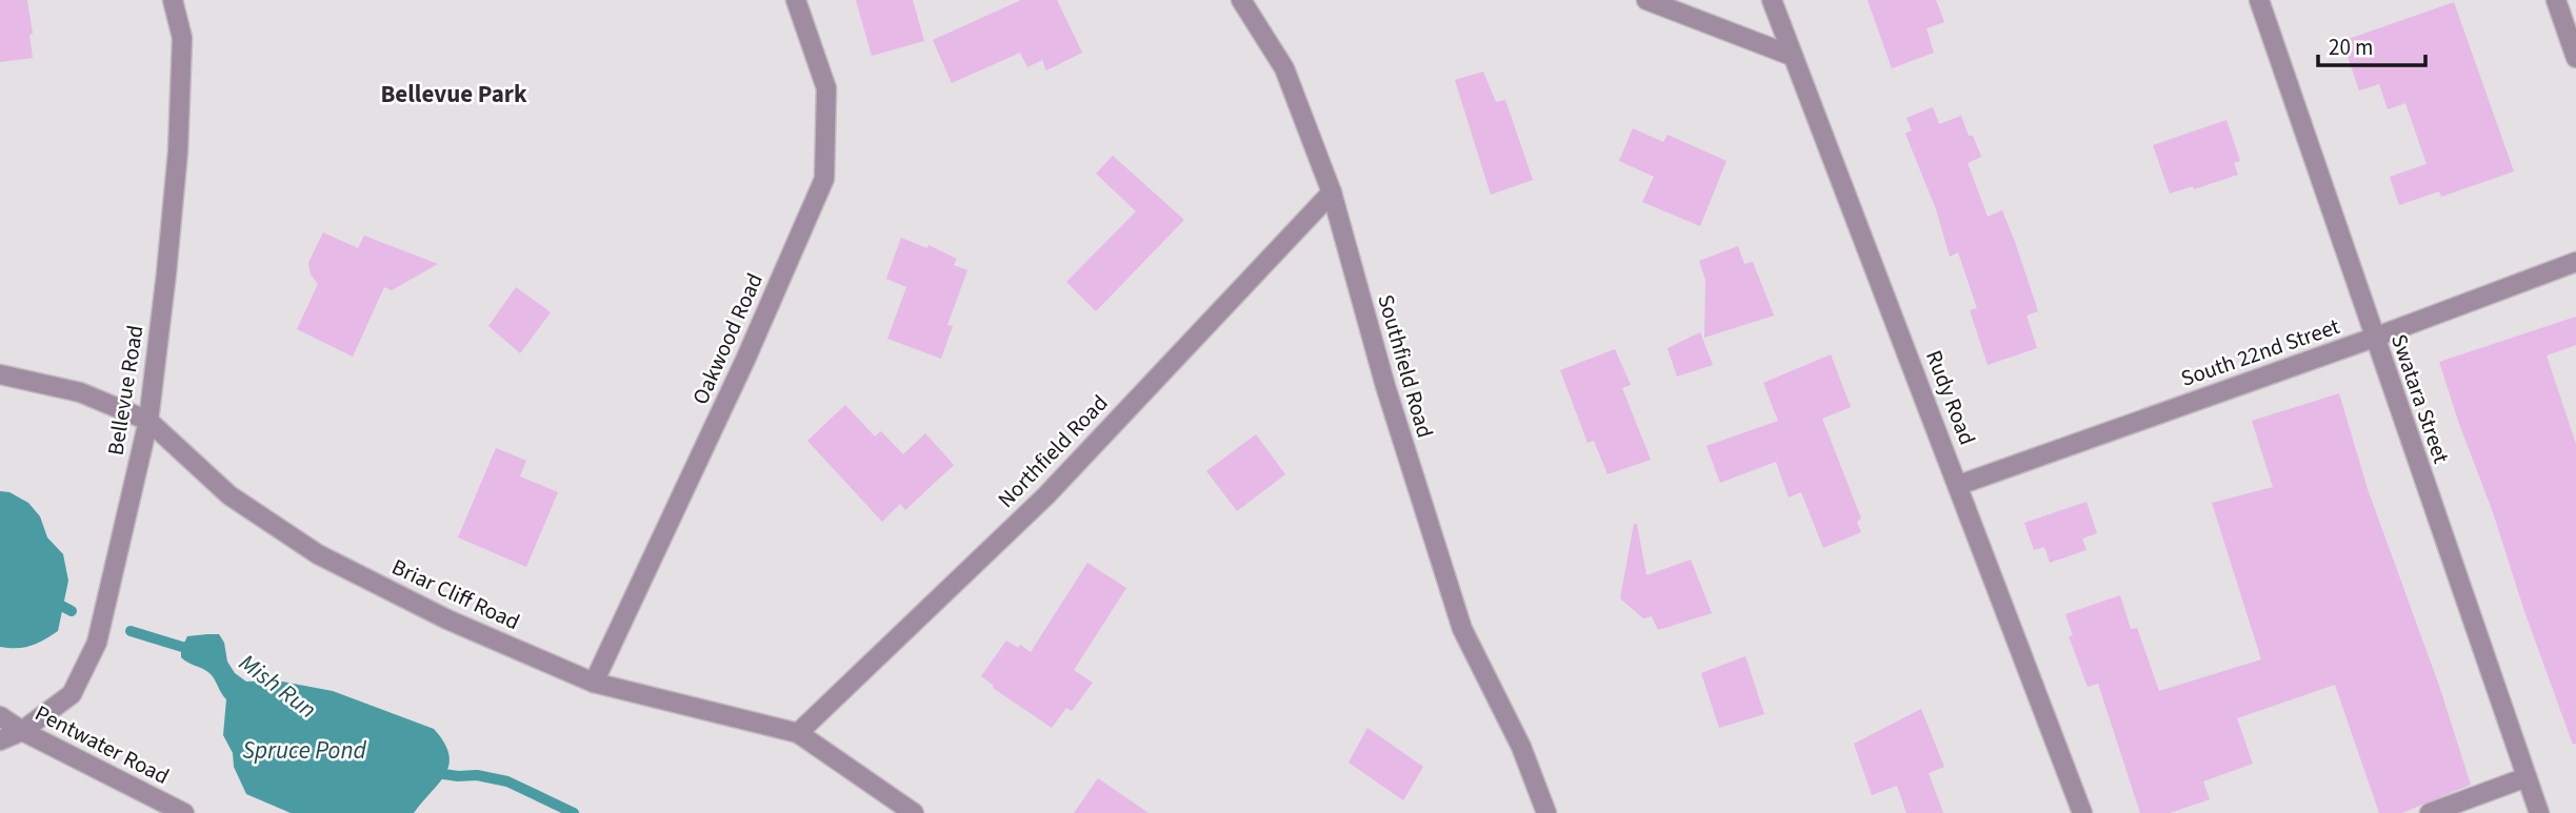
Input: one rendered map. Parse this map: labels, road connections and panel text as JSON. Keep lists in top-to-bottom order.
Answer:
{
  "streets": {
    "street": [
      "Oakwood Road",
      "South 22nd Street",
      "Southfield Road",
      "Bellevue Road",
      "Rudy Road",
      "Swatara Street",
      "Northfield Road",
      "Briar Cliff Road",
      "Pentwater Road"
    ]
  },
  "crossings": [
    ["Oakwood Road", "Briar Cliff Road"],
    ["South 22nd Street", "Rudy Road"],
    ["South 22nd Street", "Swatara Street"],
    ["Southfield Road", "Northfield Road"],
    ["Bellevue Road", "Briar Cliff Road"],
    ["Bellevue Road", "Pentwater Road"],
    ["Northfield Road", "Briar Cliff Road"]
  ],
  "districts": ["Bellevue Park"],
  "water": ["Mish Run", "Spruce Pond"],
  "scale_bar": "20 m"
}
